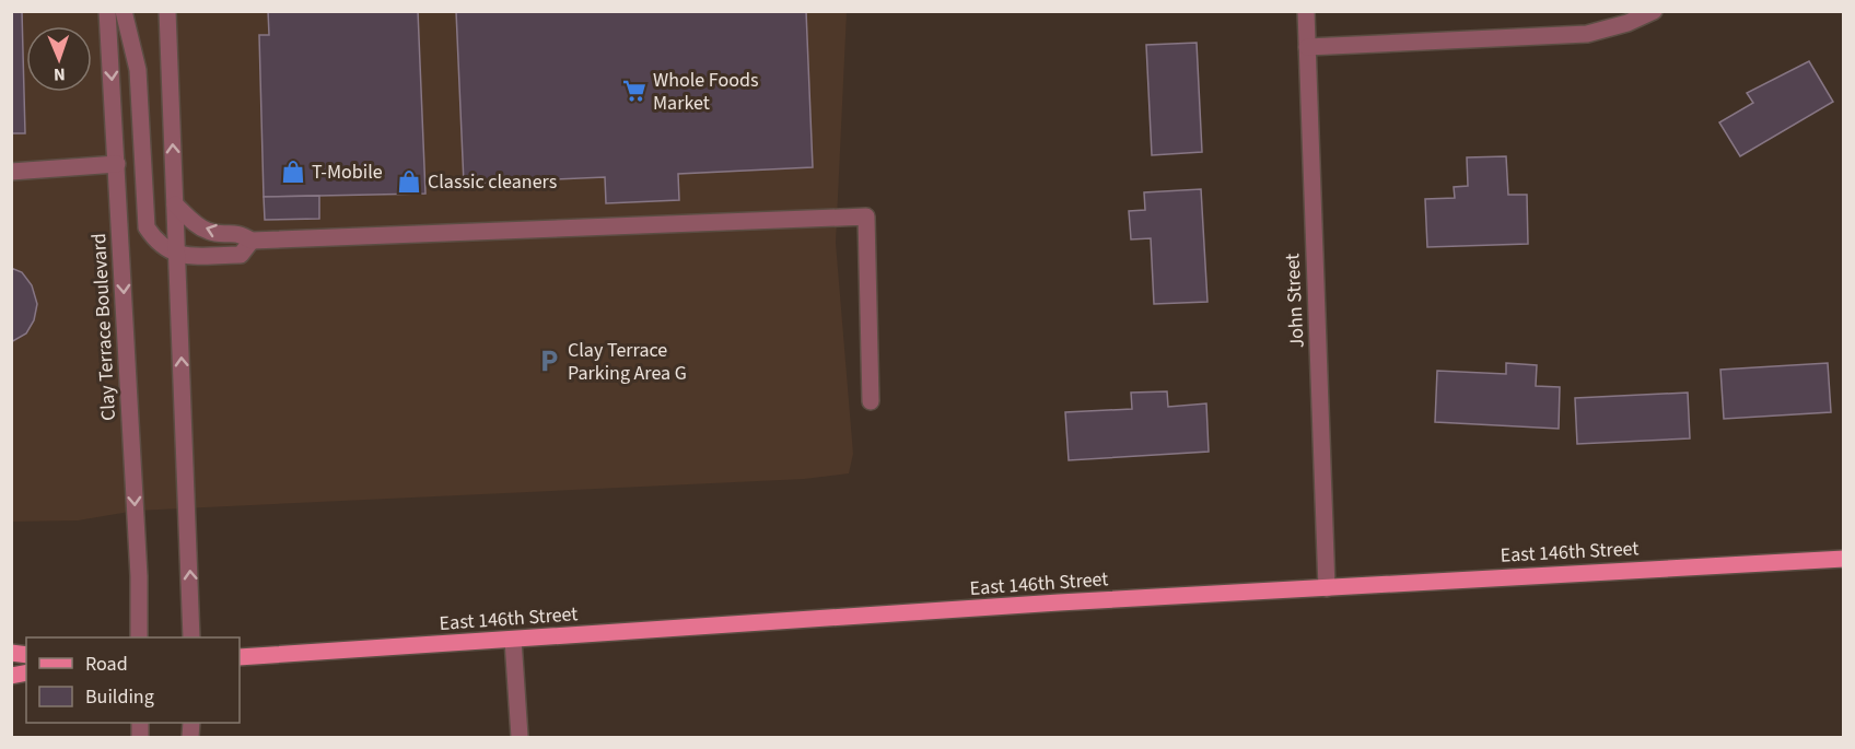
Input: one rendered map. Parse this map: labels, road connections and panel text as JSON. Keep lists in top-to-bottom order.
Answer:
{
  "streets": {
    "main road": ["East 146th Street"],
    "street": ["John Street", "Clay Terrace Boulevard"]
  },
  "crossings": [
    ["John Street", "East 146th Street"]
  ],
  "places": {
    "supermarket": ["Whole Foods Market"],
    "shop": ["T-Mobile", "Classic cleaners"],
    "parking": ["Clay Terrace Parking Area G"]
  },
  "legend": ["Road", "Building"],
  "north": "bottom"
}
